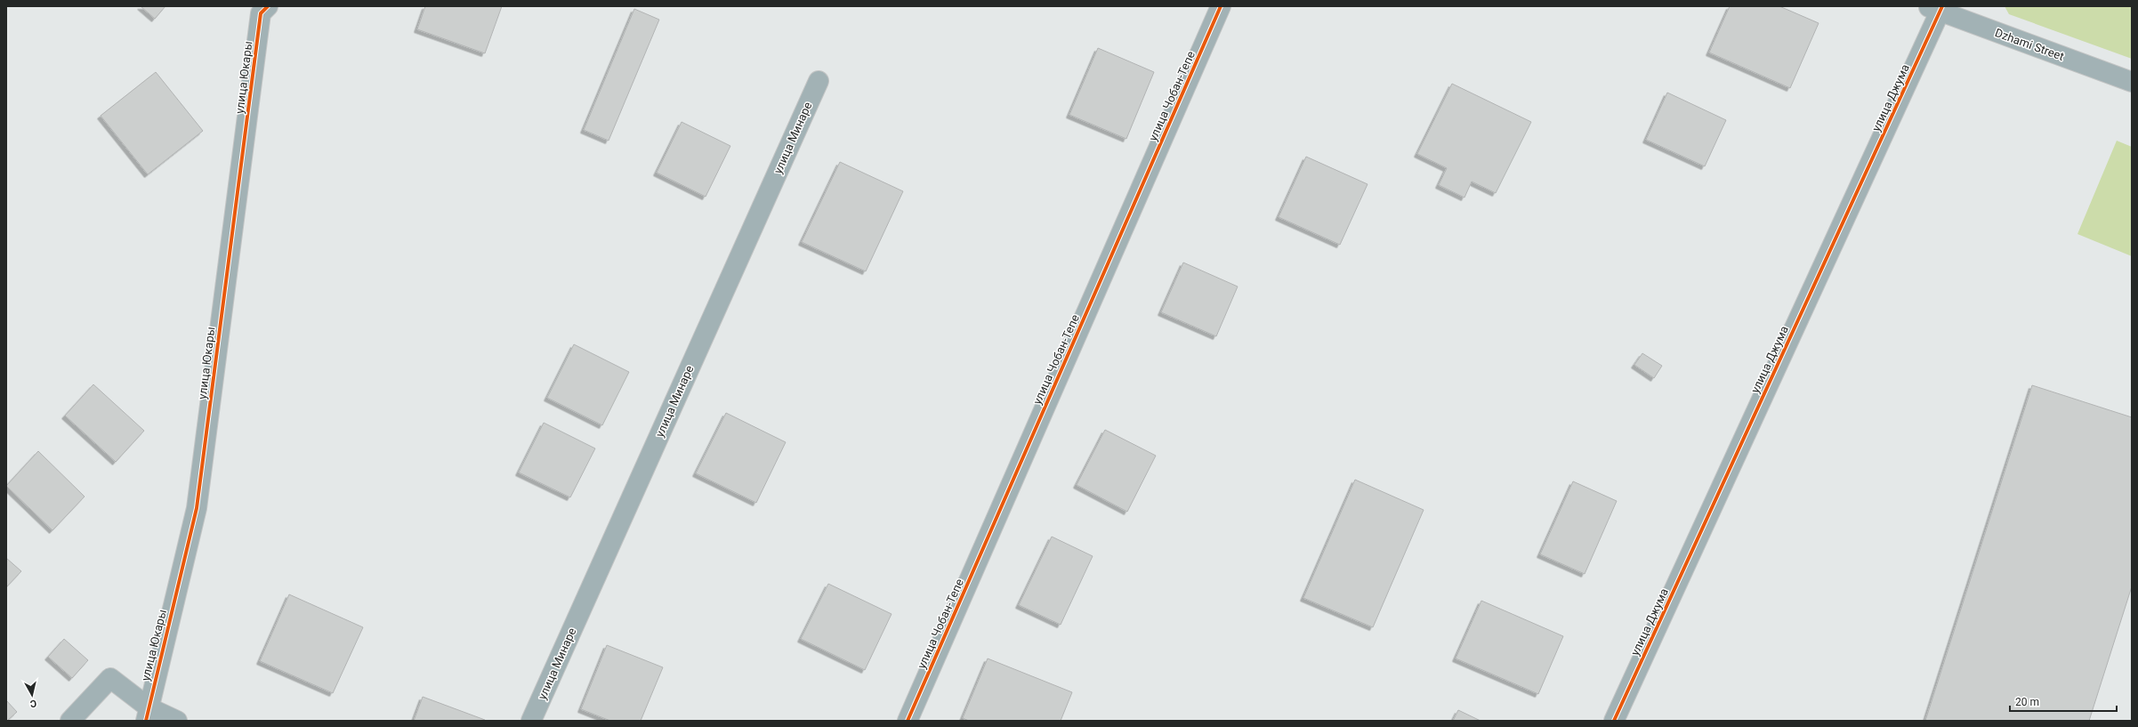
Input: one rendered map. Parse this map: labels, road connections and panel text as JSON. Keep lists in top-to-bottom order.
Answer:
{
  "streets": {
    "street": [
      "Dzhami Street",
      "улица Юкары",
      "улица Чобан-Тепе",
      "улица Джума",
      "улица Минаре"
    ]
  },
  "crossings": [
    ["Dzhami Street", "улица Джума"]
  ],
  "scale_bar": "20 m",
  "north": "bottom"
}
